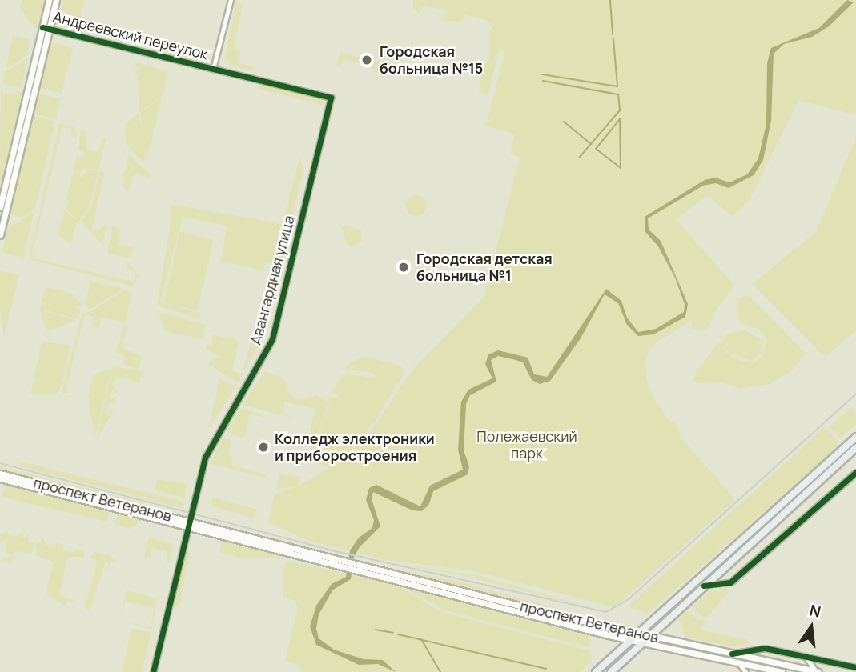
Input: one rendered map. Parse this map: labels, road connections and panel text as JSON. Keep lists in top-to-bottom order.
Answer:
{
  "streets": {
    "main road": ["проспект Ветеранов"],
    "street": ["Андреевский переулок", "Авангардная улица"]
  },
  "crossings": [
    ["Андреевский переулок", "Авангардная улица"],
    ["Авангардная улица", "проспект Ветеранов"]
  ],
  "parks": ["Полежаевский парк"],
  "places": ["Городская больница №15", "Городская детская больница №1", "Колледж электроники и приборостроения"],
  "north": "top"
}
